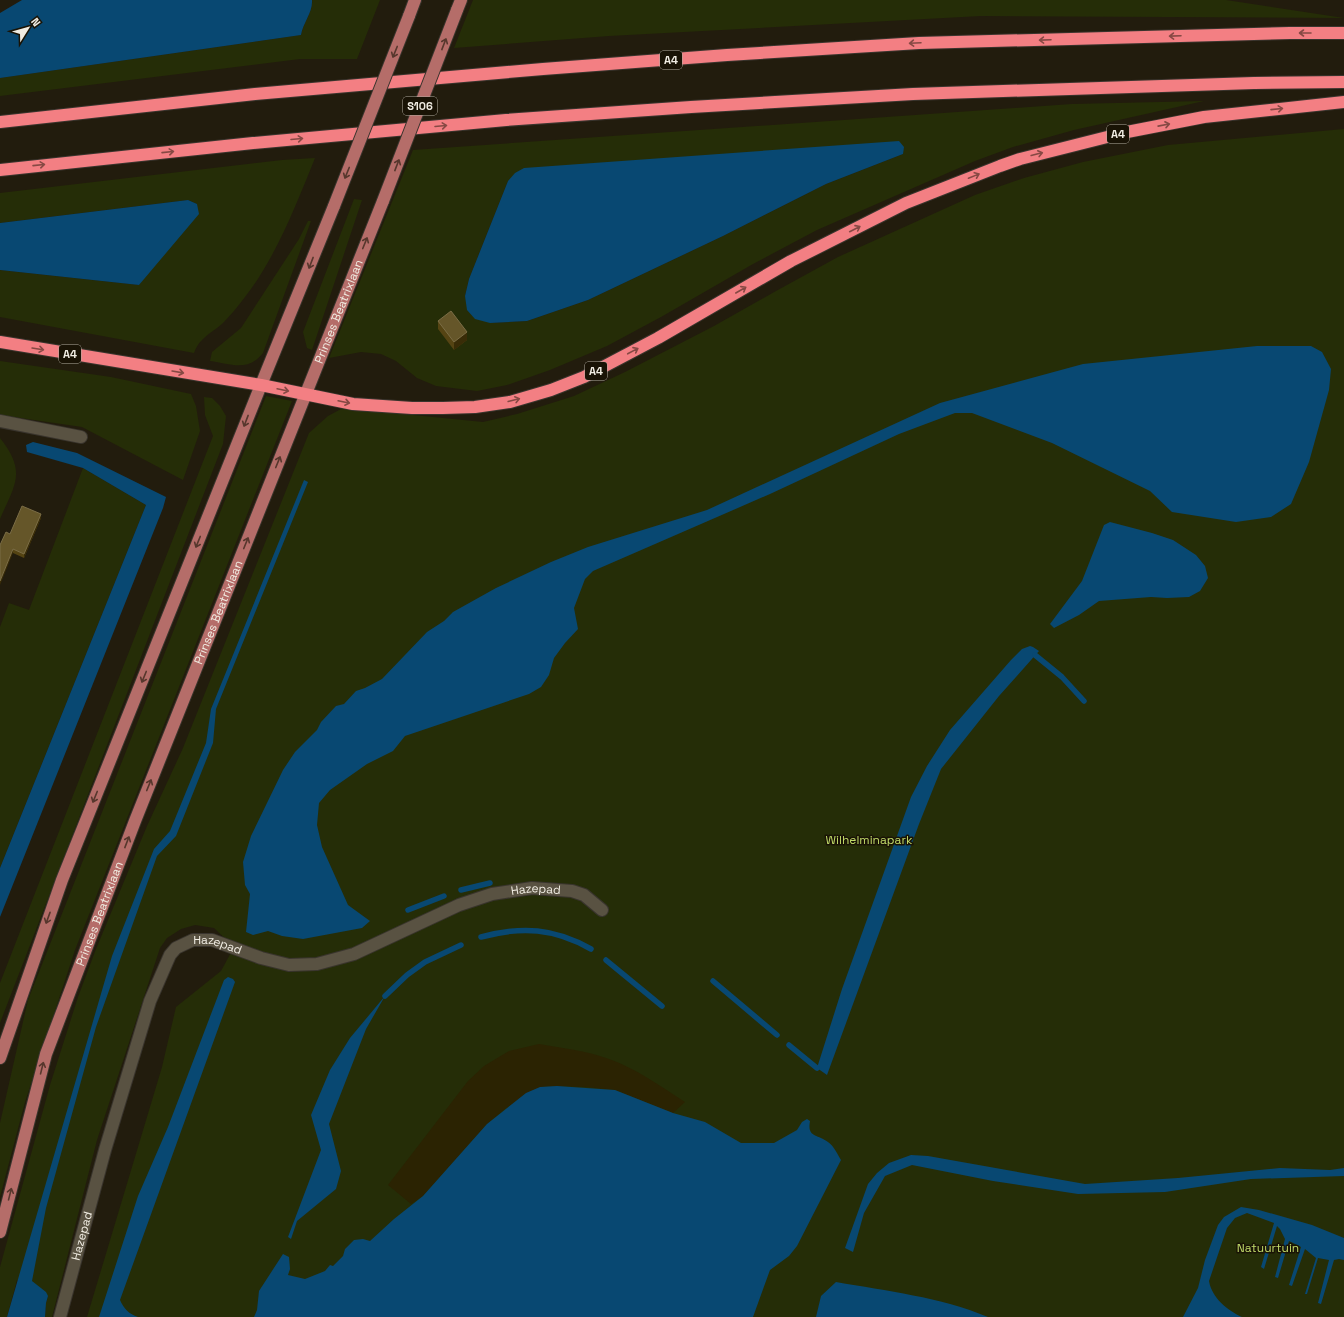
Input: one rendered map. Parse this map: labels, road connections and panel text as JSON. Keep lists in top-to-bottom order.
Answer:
{
  "streets": {
    "highway": ["A4"],
    "main road": ["S106", "Prinses Beatrixlaan"],
    "street": ["Hazepad"]
  },
  "crossings": [
    ["A4", "Prinses Beatrixlaan"]
  ],
  "parks": ["Wilhelminapark", "Natuurtuin"],
  "north": "top right"
}
